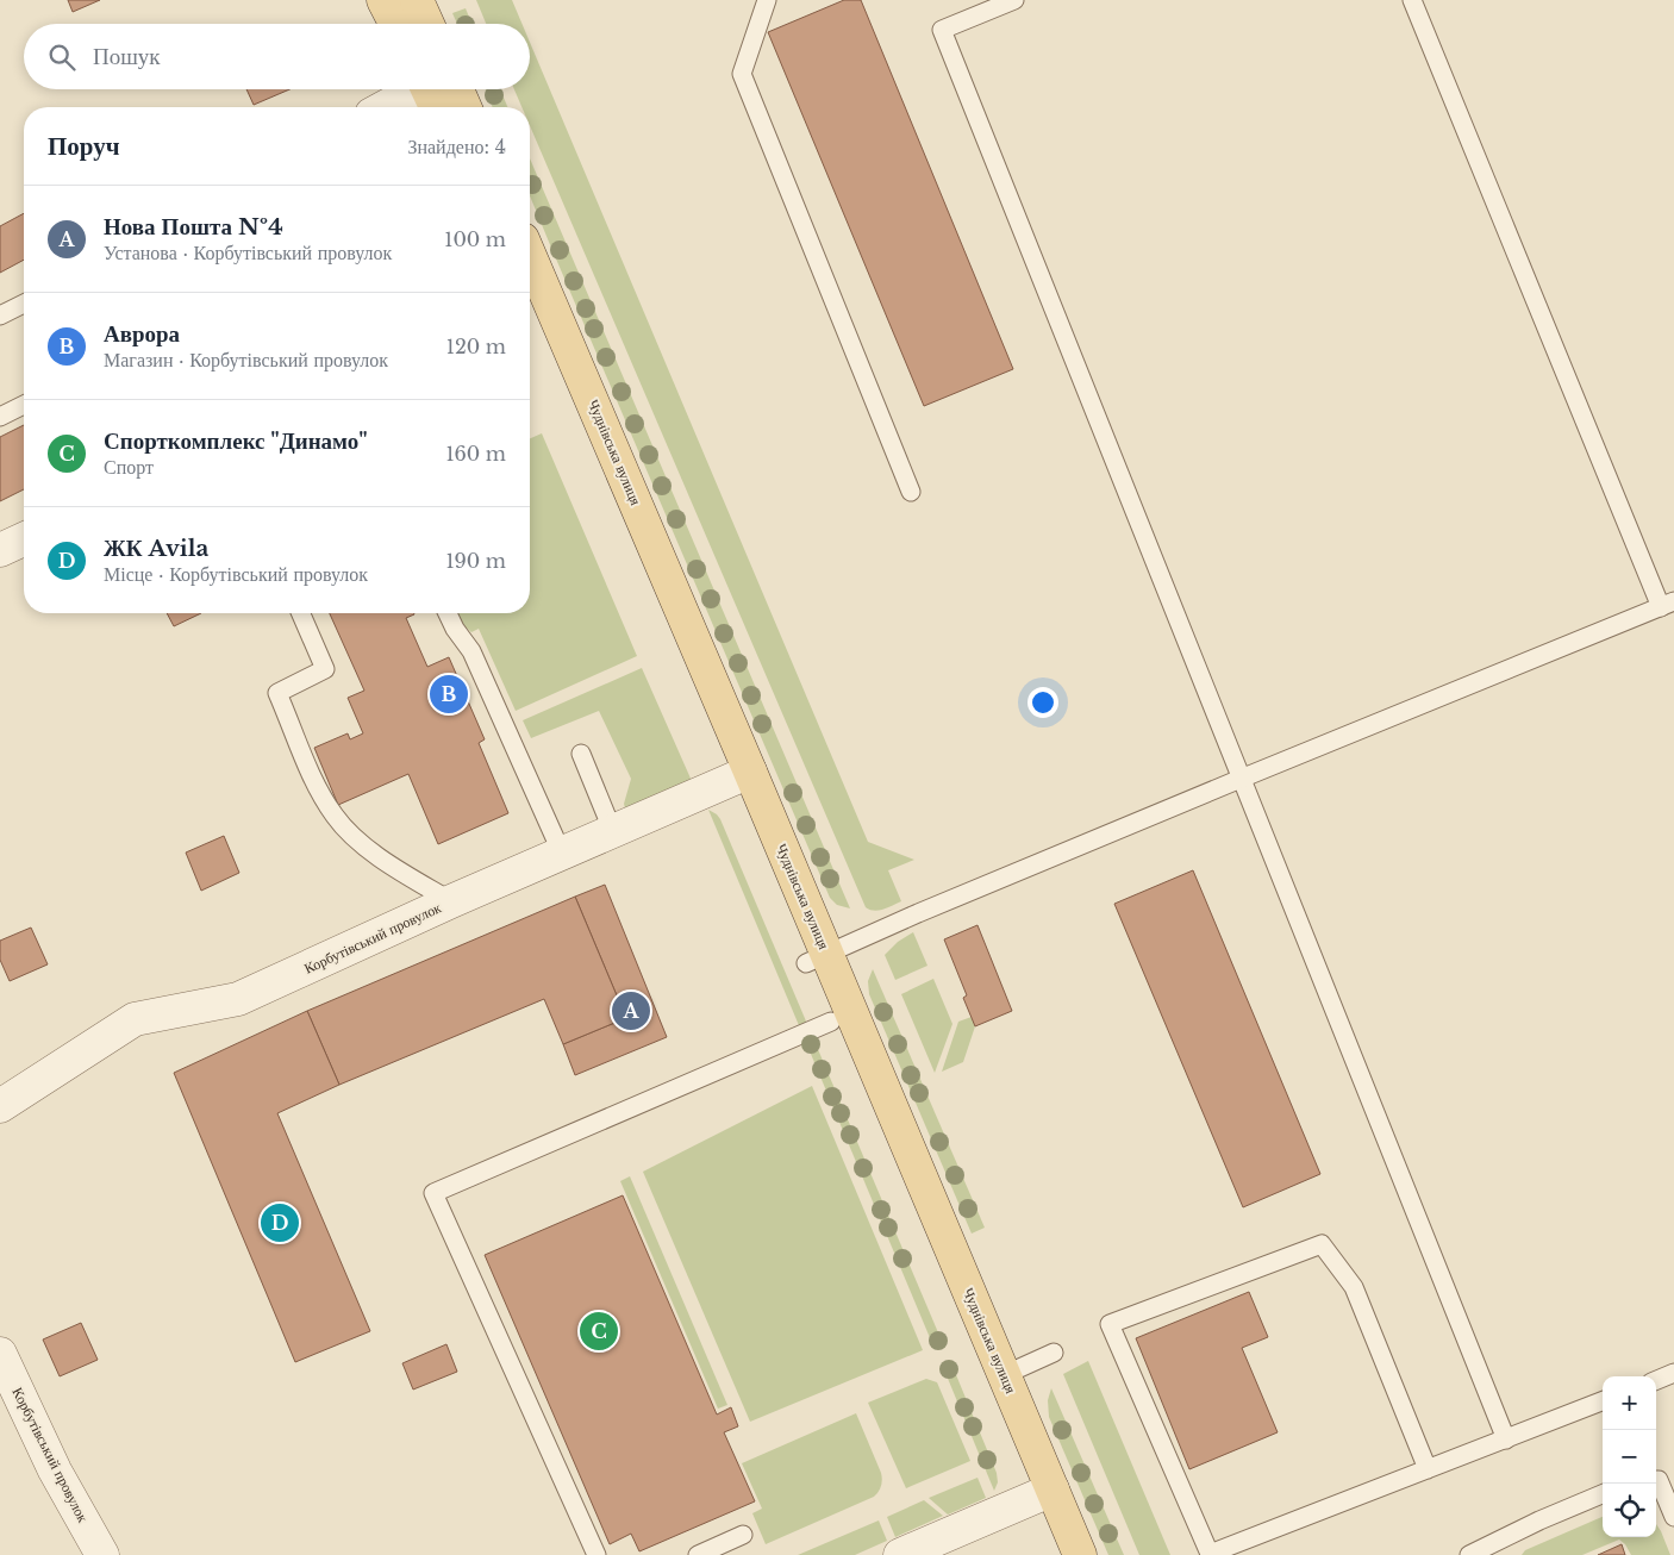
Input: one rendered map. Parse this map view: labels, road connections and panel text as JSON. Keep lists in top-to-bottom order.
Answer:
{
  "streets": {
    "main road": ["Чуднівська вулиця"],
    "street": ["Корбутівський провулок"]
  },
  "crossings": [
    ["Чуднівська вулиця", "Корбутівський провулок"]
  ],
  "page": {
    "search": "Пошук",
    "heading": ["Поруч", "Знайдено: 4"],
    "list": [
      {
        "mark": "A",
        "name": "Нова Пошта №4",
        "note": "Установа · Корбутівський провулок",
        "value": "100 m"
      },
      {
        "mark": "B",
        "name": "Аврора",
        "note": "Магазин · Корбутівський провулок",
        "value": "120 m"
      },
      {
        "mark": "C",
        "name": "Спорткомплекс \"Динамо\"",
        "note": "Спорт",
        "value": "160 m"
      },
      {
        "mark": "D",
        "name": "ЖК Avila",
        "note": "Місце · Корбутівський провулок",
        "value": "190 m"
      }
    ],
    "pins": [
      "B",
      "A",
      "D",
      "C"
    ],
    "map_buttons": ["+", "−"]
  }
}
